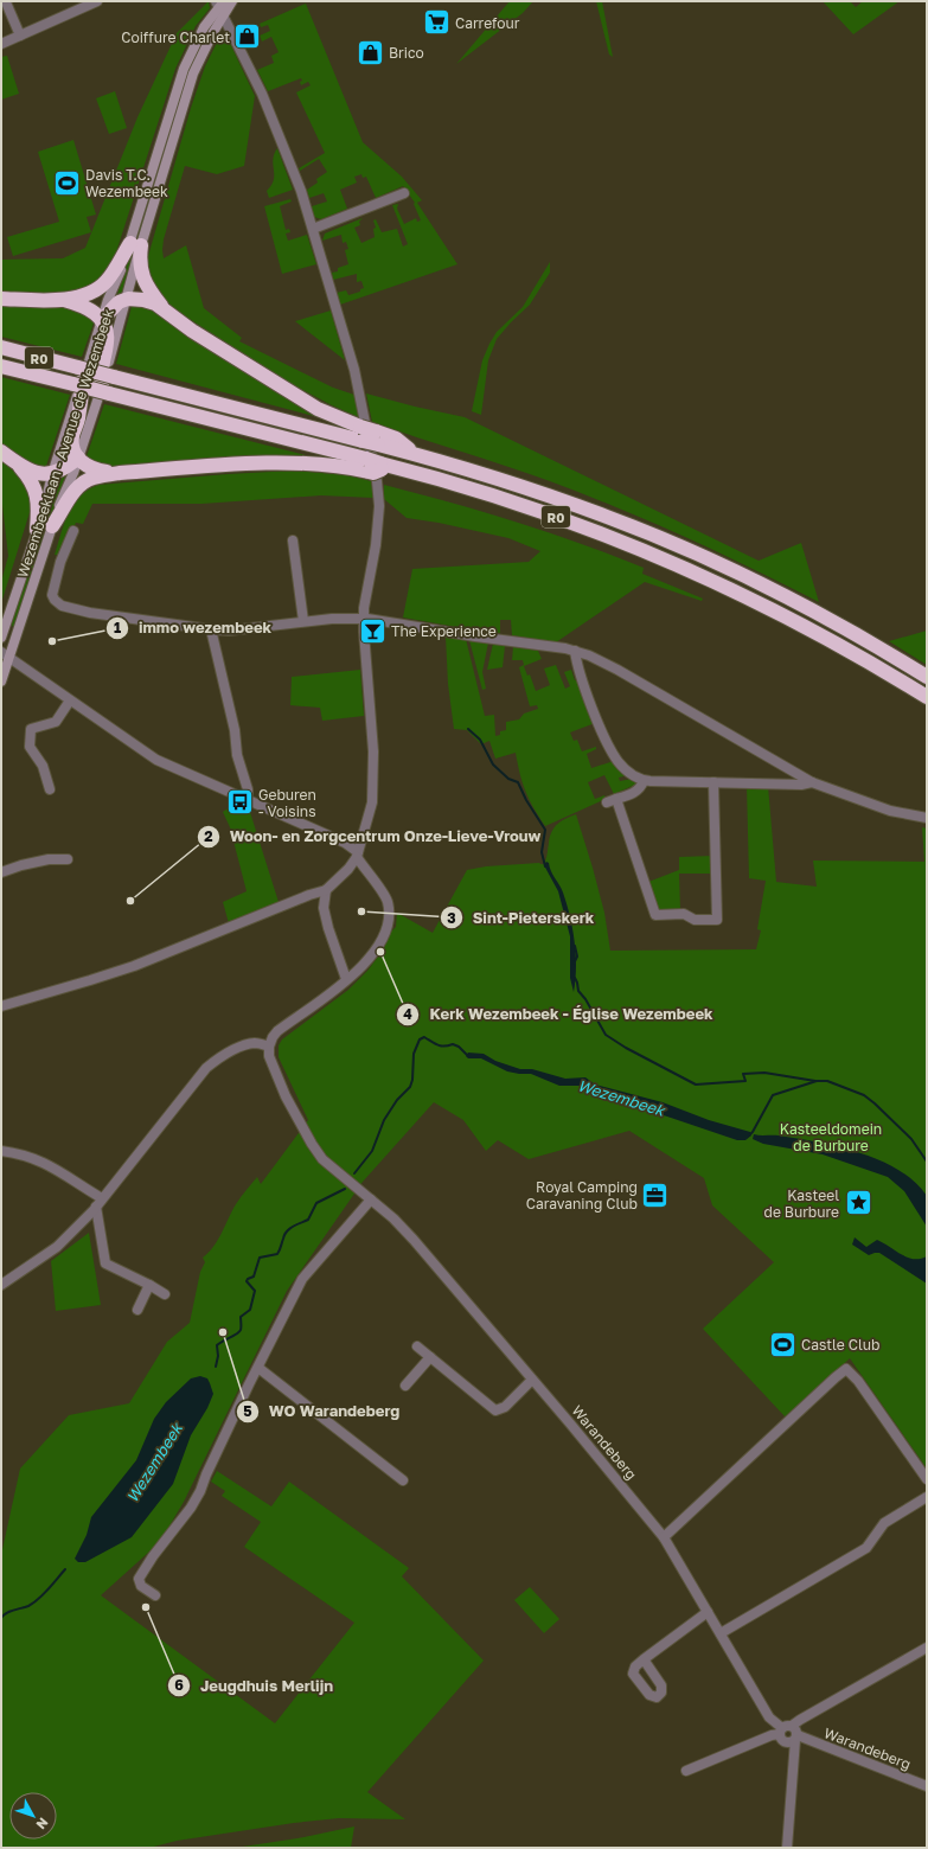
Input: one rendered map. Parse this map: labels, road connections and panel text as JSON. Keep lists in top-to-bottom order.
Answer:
{
  "streets": {
    "highway": ["R0"],
    "main road": ["Wezembeeklaan - Avenue de Wezembeek"],
    "street": ["Warandeberg"]
  },
  "crossings": [
    ["R0", "Wezembeeklaan - Avenue de Wezembeek"]
  ],
  "water": ["Wezembeek"],
  "parks": ["Kasteeldomein de Burbure"],
  "places": {
    "supermarket": ["Carrefour"],
    "shop": ["Coiffure Charlet", "Brico"],
    "sports": ["Davis T.C. Wezembeek", "Castle Club"],
    "bar": ["The Experience"],
    "other": [
      "immo wezembeek",
      "Woon- en Zorgcentrum Onze-Lieve-Vrouw",
      "Sint-Pieterskerk",
      "Kerk Wezembeek - Église Wezembeek",
      "WO Warandeberg",
      "Jeugdhuis Merlijn"
    ],
    "bus stop": ["Geburen - Voisins"],
    "office": ["Royal Camping Caravaning Club"],
    "place": ["Kasteel de Burbure"]
  },
  "north": "bottom right"
}
